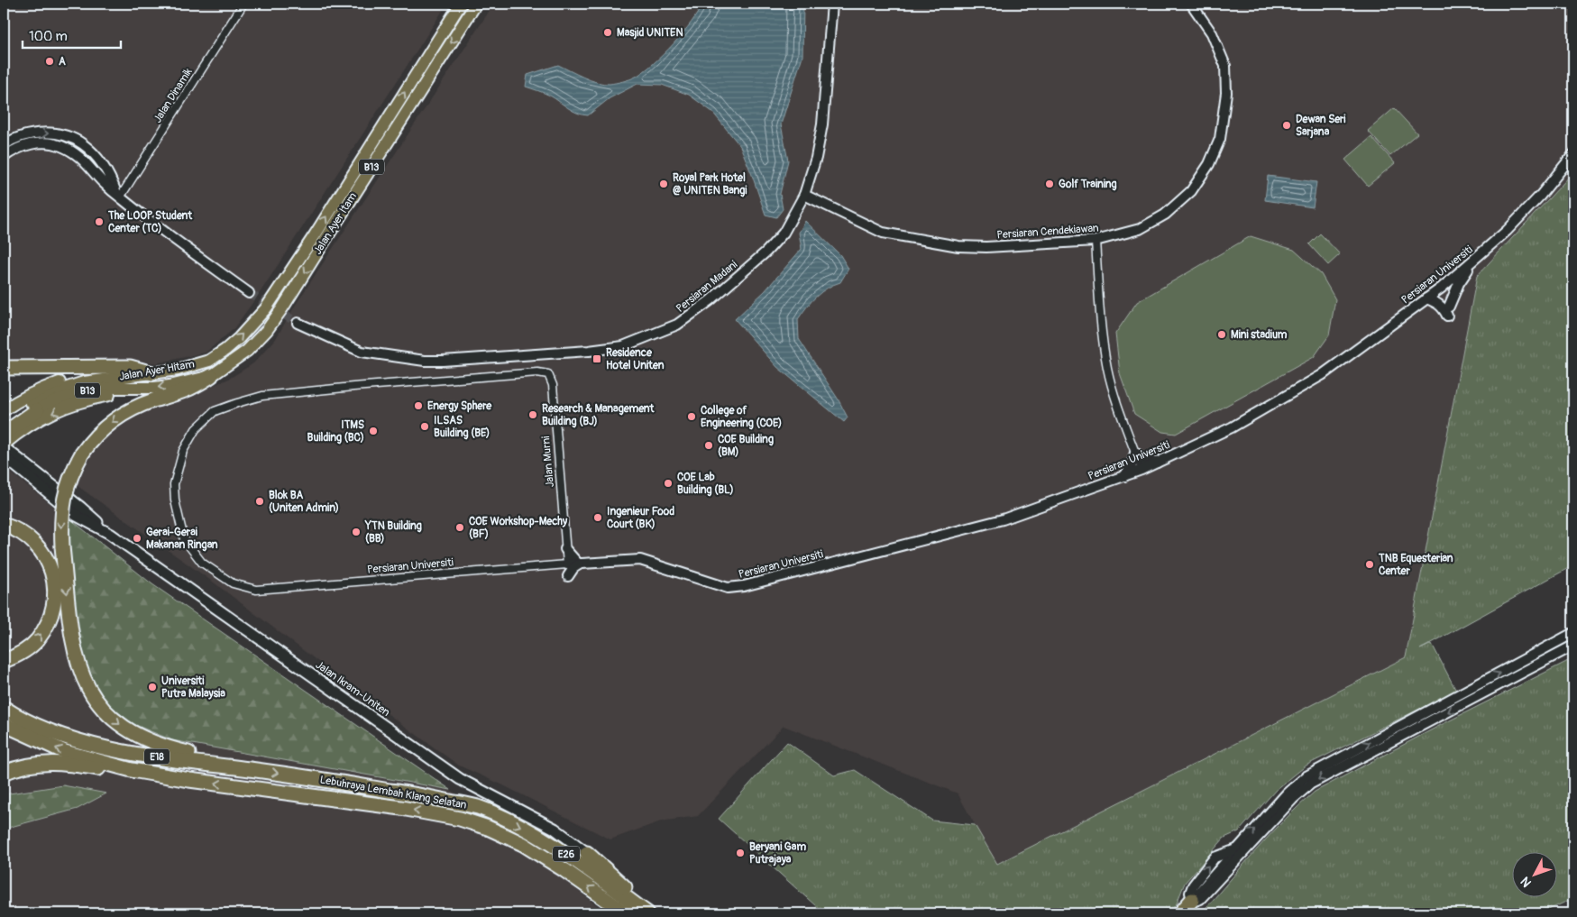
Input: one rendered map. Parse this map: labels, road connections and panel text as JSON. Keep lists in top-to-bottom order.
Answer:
{
  "streets": {
    "highway": [
      "B13",
      "E18",
      "Lebuhraya Lembah Klang Selatan",
      "E26"
    ],
    "main road": ["Jalan Ayer Itam", "Jalan Ayer Hitam", "Jalan Ikram-Uniten"],
    "street": [
      "Jalan Dinamik",
      "Persiaran Cendekiawan",
      "Persiaran Universiti",
      "Persiaran Madani",
      "Jalan Murni"
    ]
  },
  "crossings": [
    ["B13", "Jalan Ayer Hitam"],
    ["Jalan Ayer Itam", "Jalan Ayer Hitam"],
    ["Persiaran Cendekiawan", "Persiaran Madani"],
    ["Persiaran Universiti", "Jalan Murni"],
    ["E18", "Lebuhraya Lembah Klang Selatan"]
  ],
  "places": {
    "other": [
      "Masjid UNITEN",
      "A",
      "Dewan Seri Sarjana",
      "Royal Park Hotel @ UNITEN Bangi",
      "Golf Training",
      "The LOOP Student Center (TC)",
      "Mini stadium",
      "Energy Sphere",
      "Research & Management Building (BJ)",
      "College of Engineering (COE)",
      "ILSAS Building (BE)",
      "ITMS Building (BC)",
      "COE Building (BM)",
      "COE Lab Building (BL)",
      "Blok BA (Uniten Admin)",
      "Ingenieur Food Court (BK)",
      "COE Workshop-Mechy (BF)",
      "YTN Building (BB)",
      "Gerai-Gerai Makanan Ringan",
      "TNB Equesterian Center",
      "Universiti Putra Malaysia",
      "Beryani Gam Putrajaya"
    ],
    "transit": ["Residence Hotel Uniten"]
  },
  "scale_bar": "100 m",
  "north": "bottom left"
}
